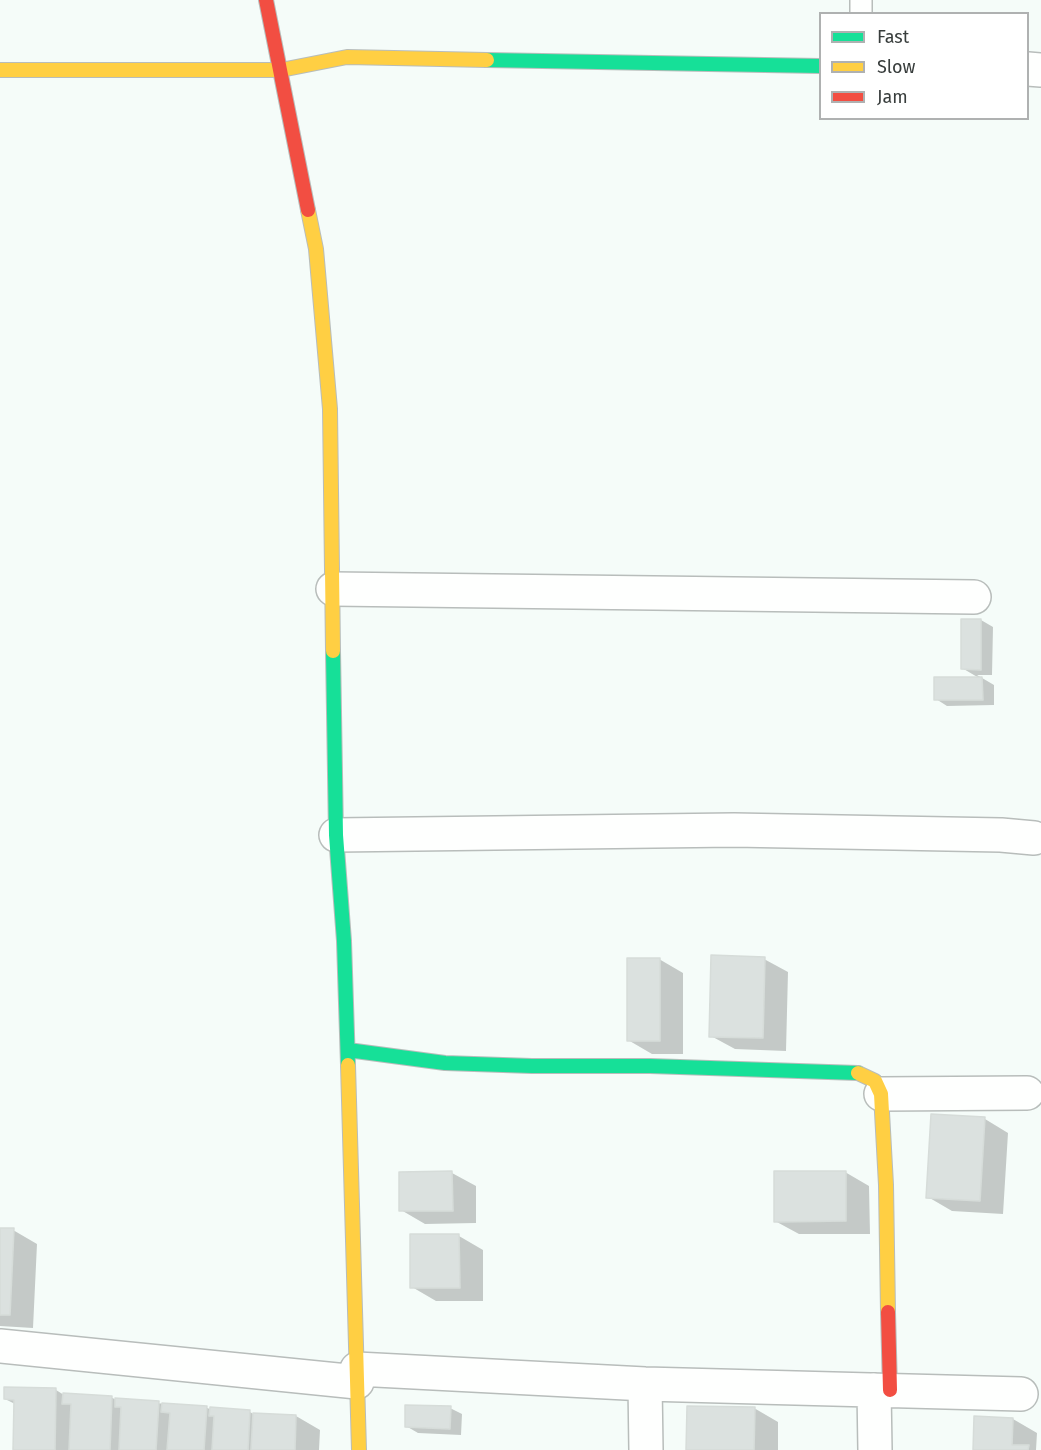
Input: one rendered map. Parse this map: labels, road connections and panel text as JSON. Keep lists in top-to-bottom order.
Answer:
{
  "legend": ["Fast", "Slow", "Jam"]
}
